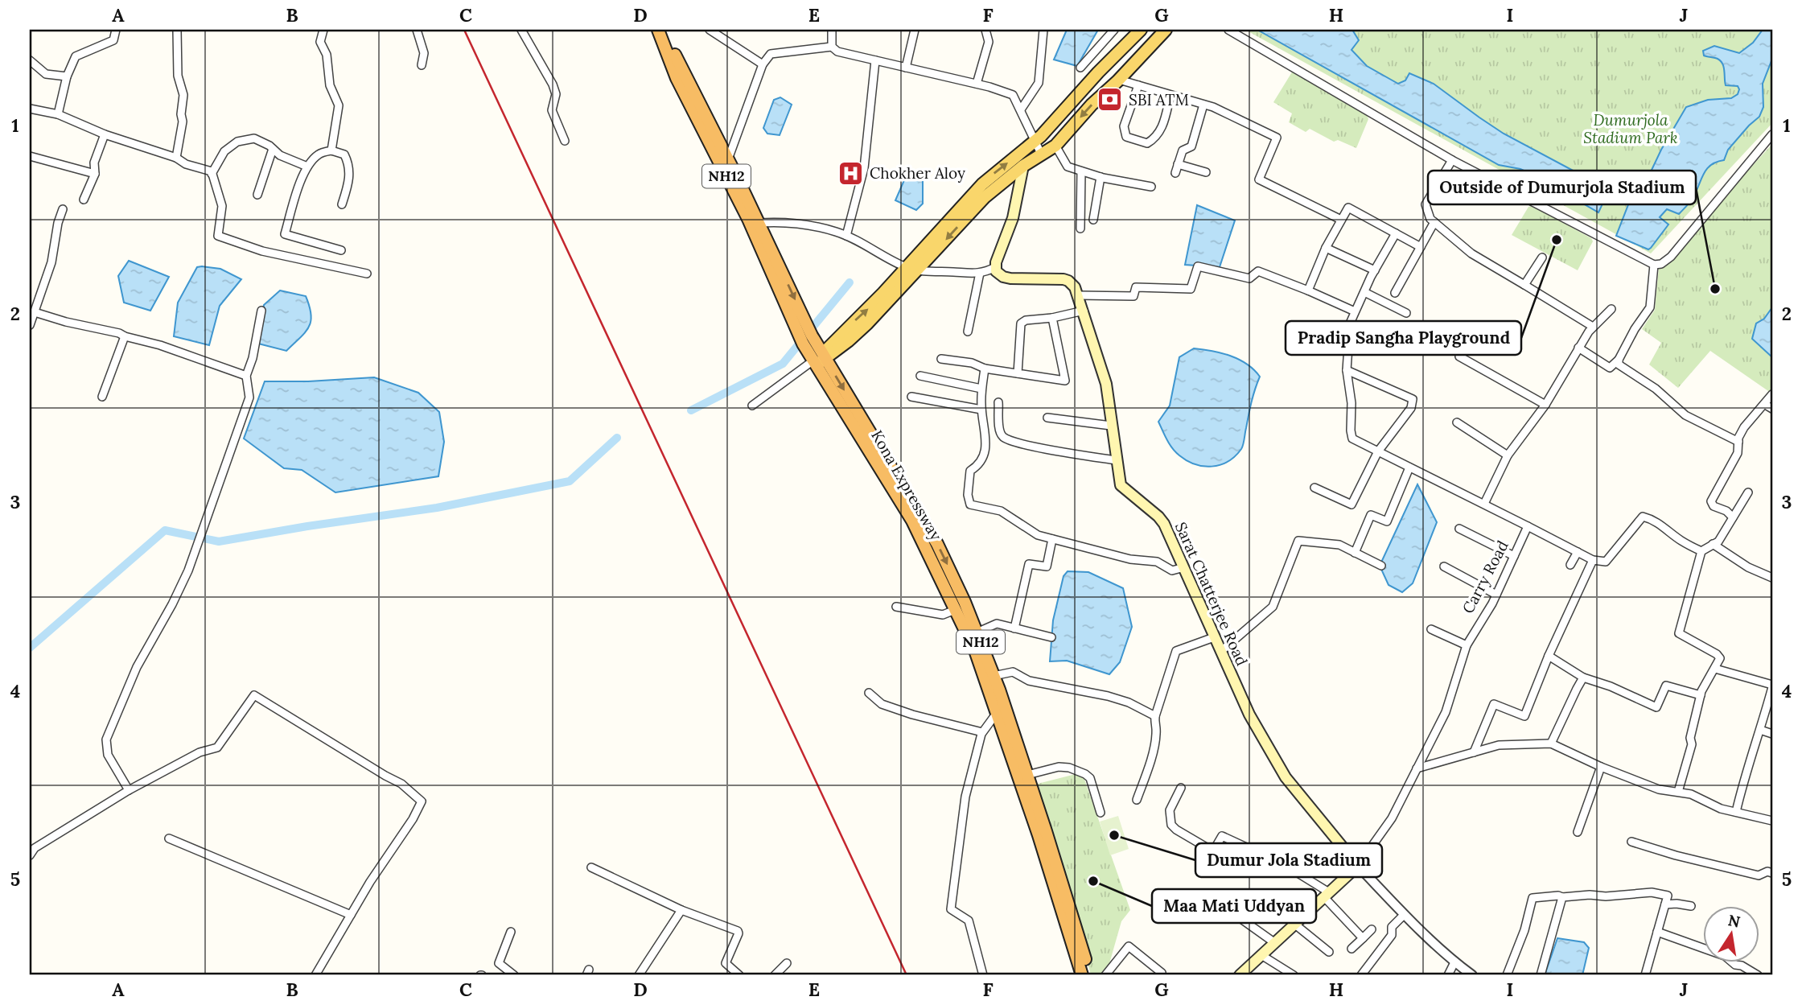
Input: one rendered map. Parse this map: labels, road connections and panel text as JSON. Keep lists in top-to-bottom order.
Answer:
{
  "streets": {
    "highway": ["NH12", "Kona Expressway"],
    "main road": ["Carry Road", "Sarat Chatterjee Road"]
  },
  "crossings": [
    ["Carry Road", "Sarat Chatterjee Road"]
  ],
  "parks": ["Dumurjola Stadium Park"],
  "places": {
    "bank": ["SBI ATM"],
    "hospital": ["Chokher Aloy"],
    "other": [
      "Pradip Sangha Playground",
      "Outside of Dumurjola Stadium",
      "Dumur Jola Stadium",
      "Maa Mati Uddyan"
    ]
  },
  "north": "top",
  "grid": {
    "columns": [
      "A",
      "B",
      "C",
      "D",
      "E",
      "F",
      "G",
      "H",
      "I",
      "J"
    ],
    "rows": [
      "1",
      "2",
      "3",
      "4",
      "5"
    ]
  }
}
